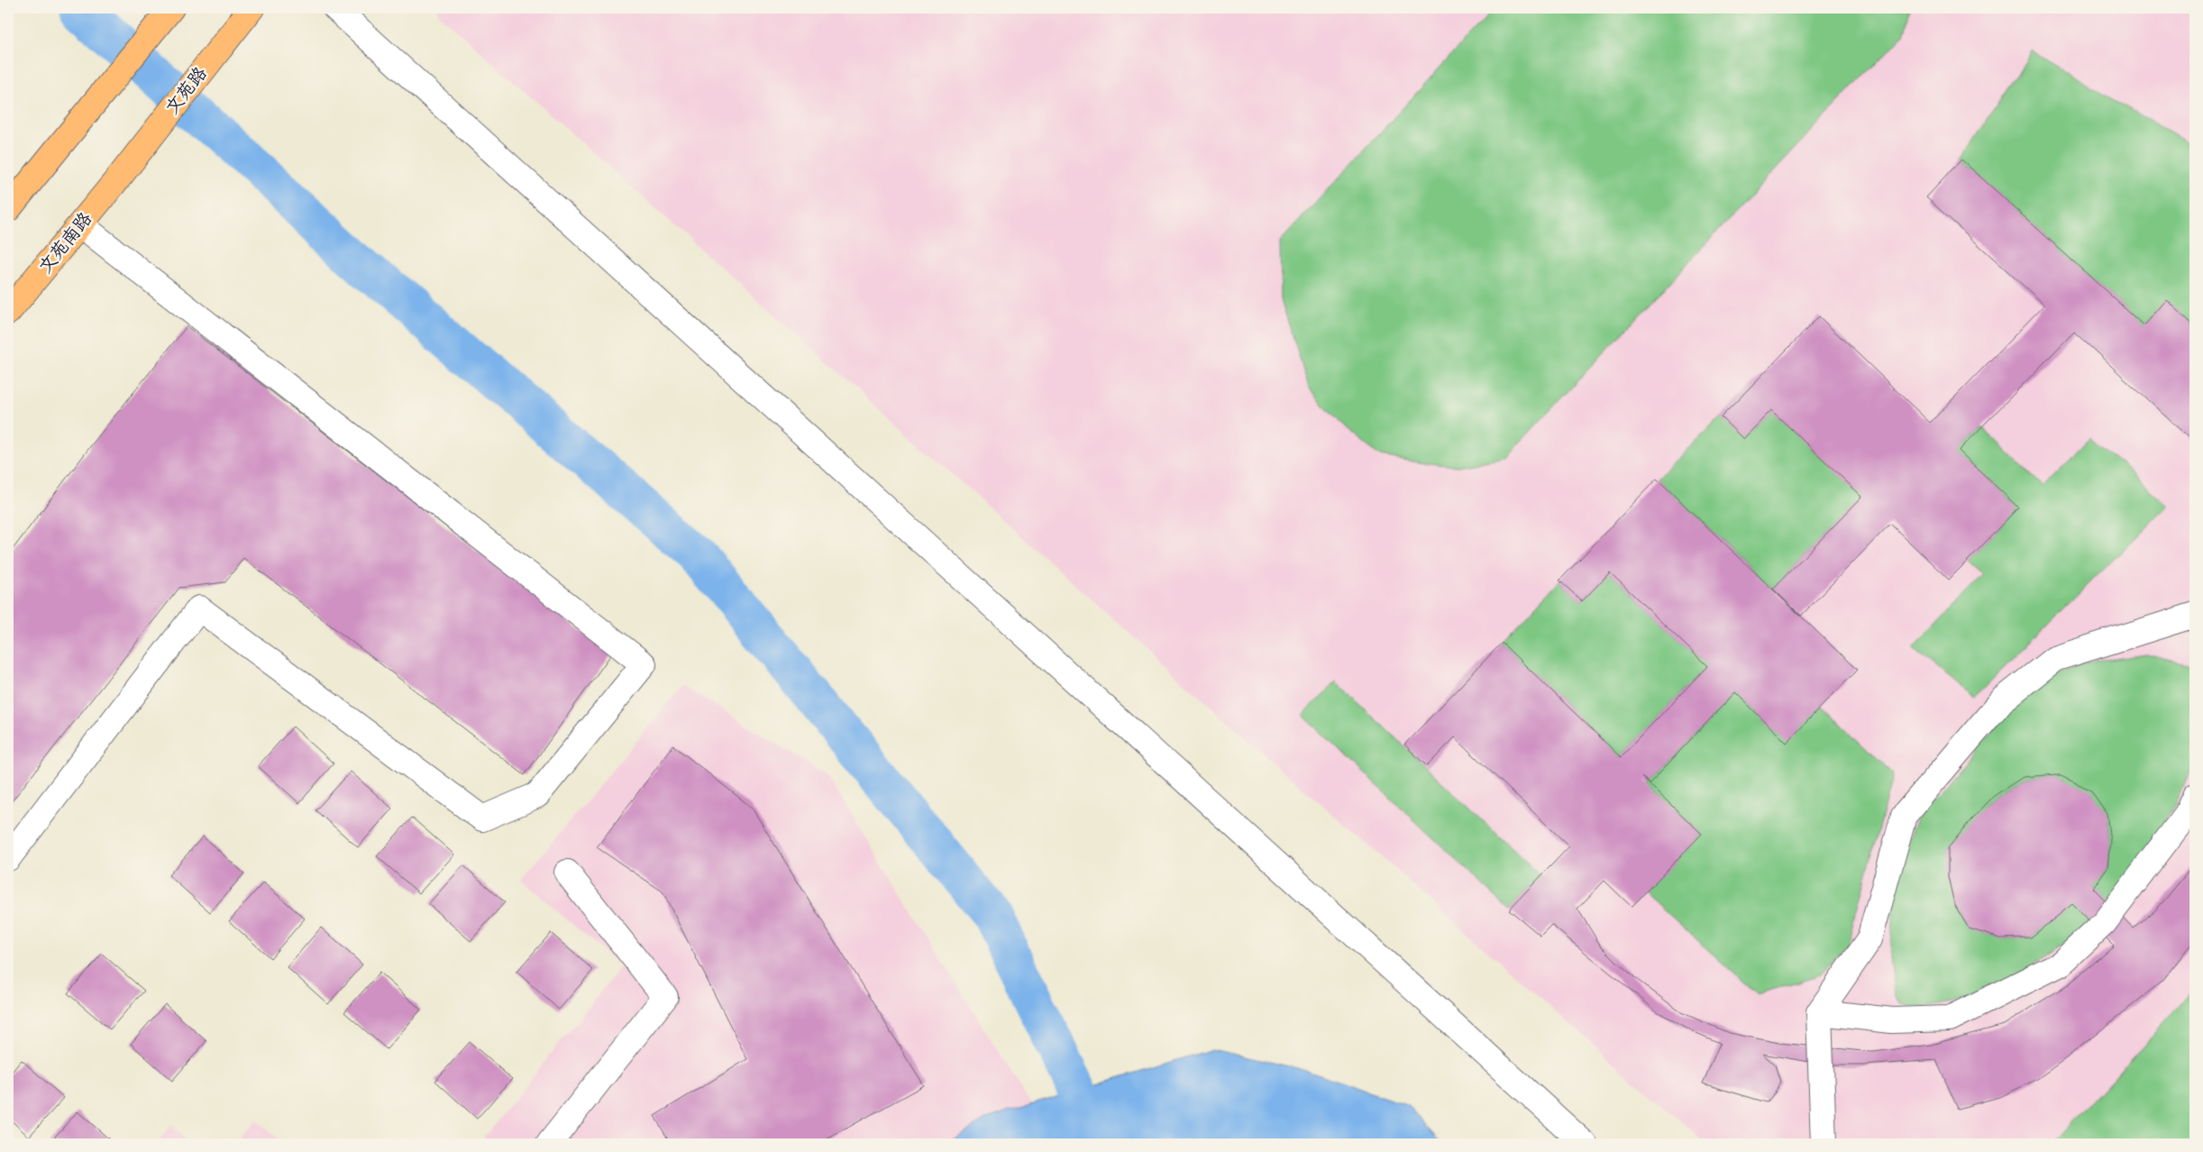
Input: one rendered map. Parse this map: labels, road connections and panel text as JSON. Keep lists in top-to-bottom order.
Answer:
{
  "streets": {
    "main road": ["文苑路", "文苑南路"]
  },
  "crossings": [
    ["文苑路", "文苑南路"]
  ]
}
